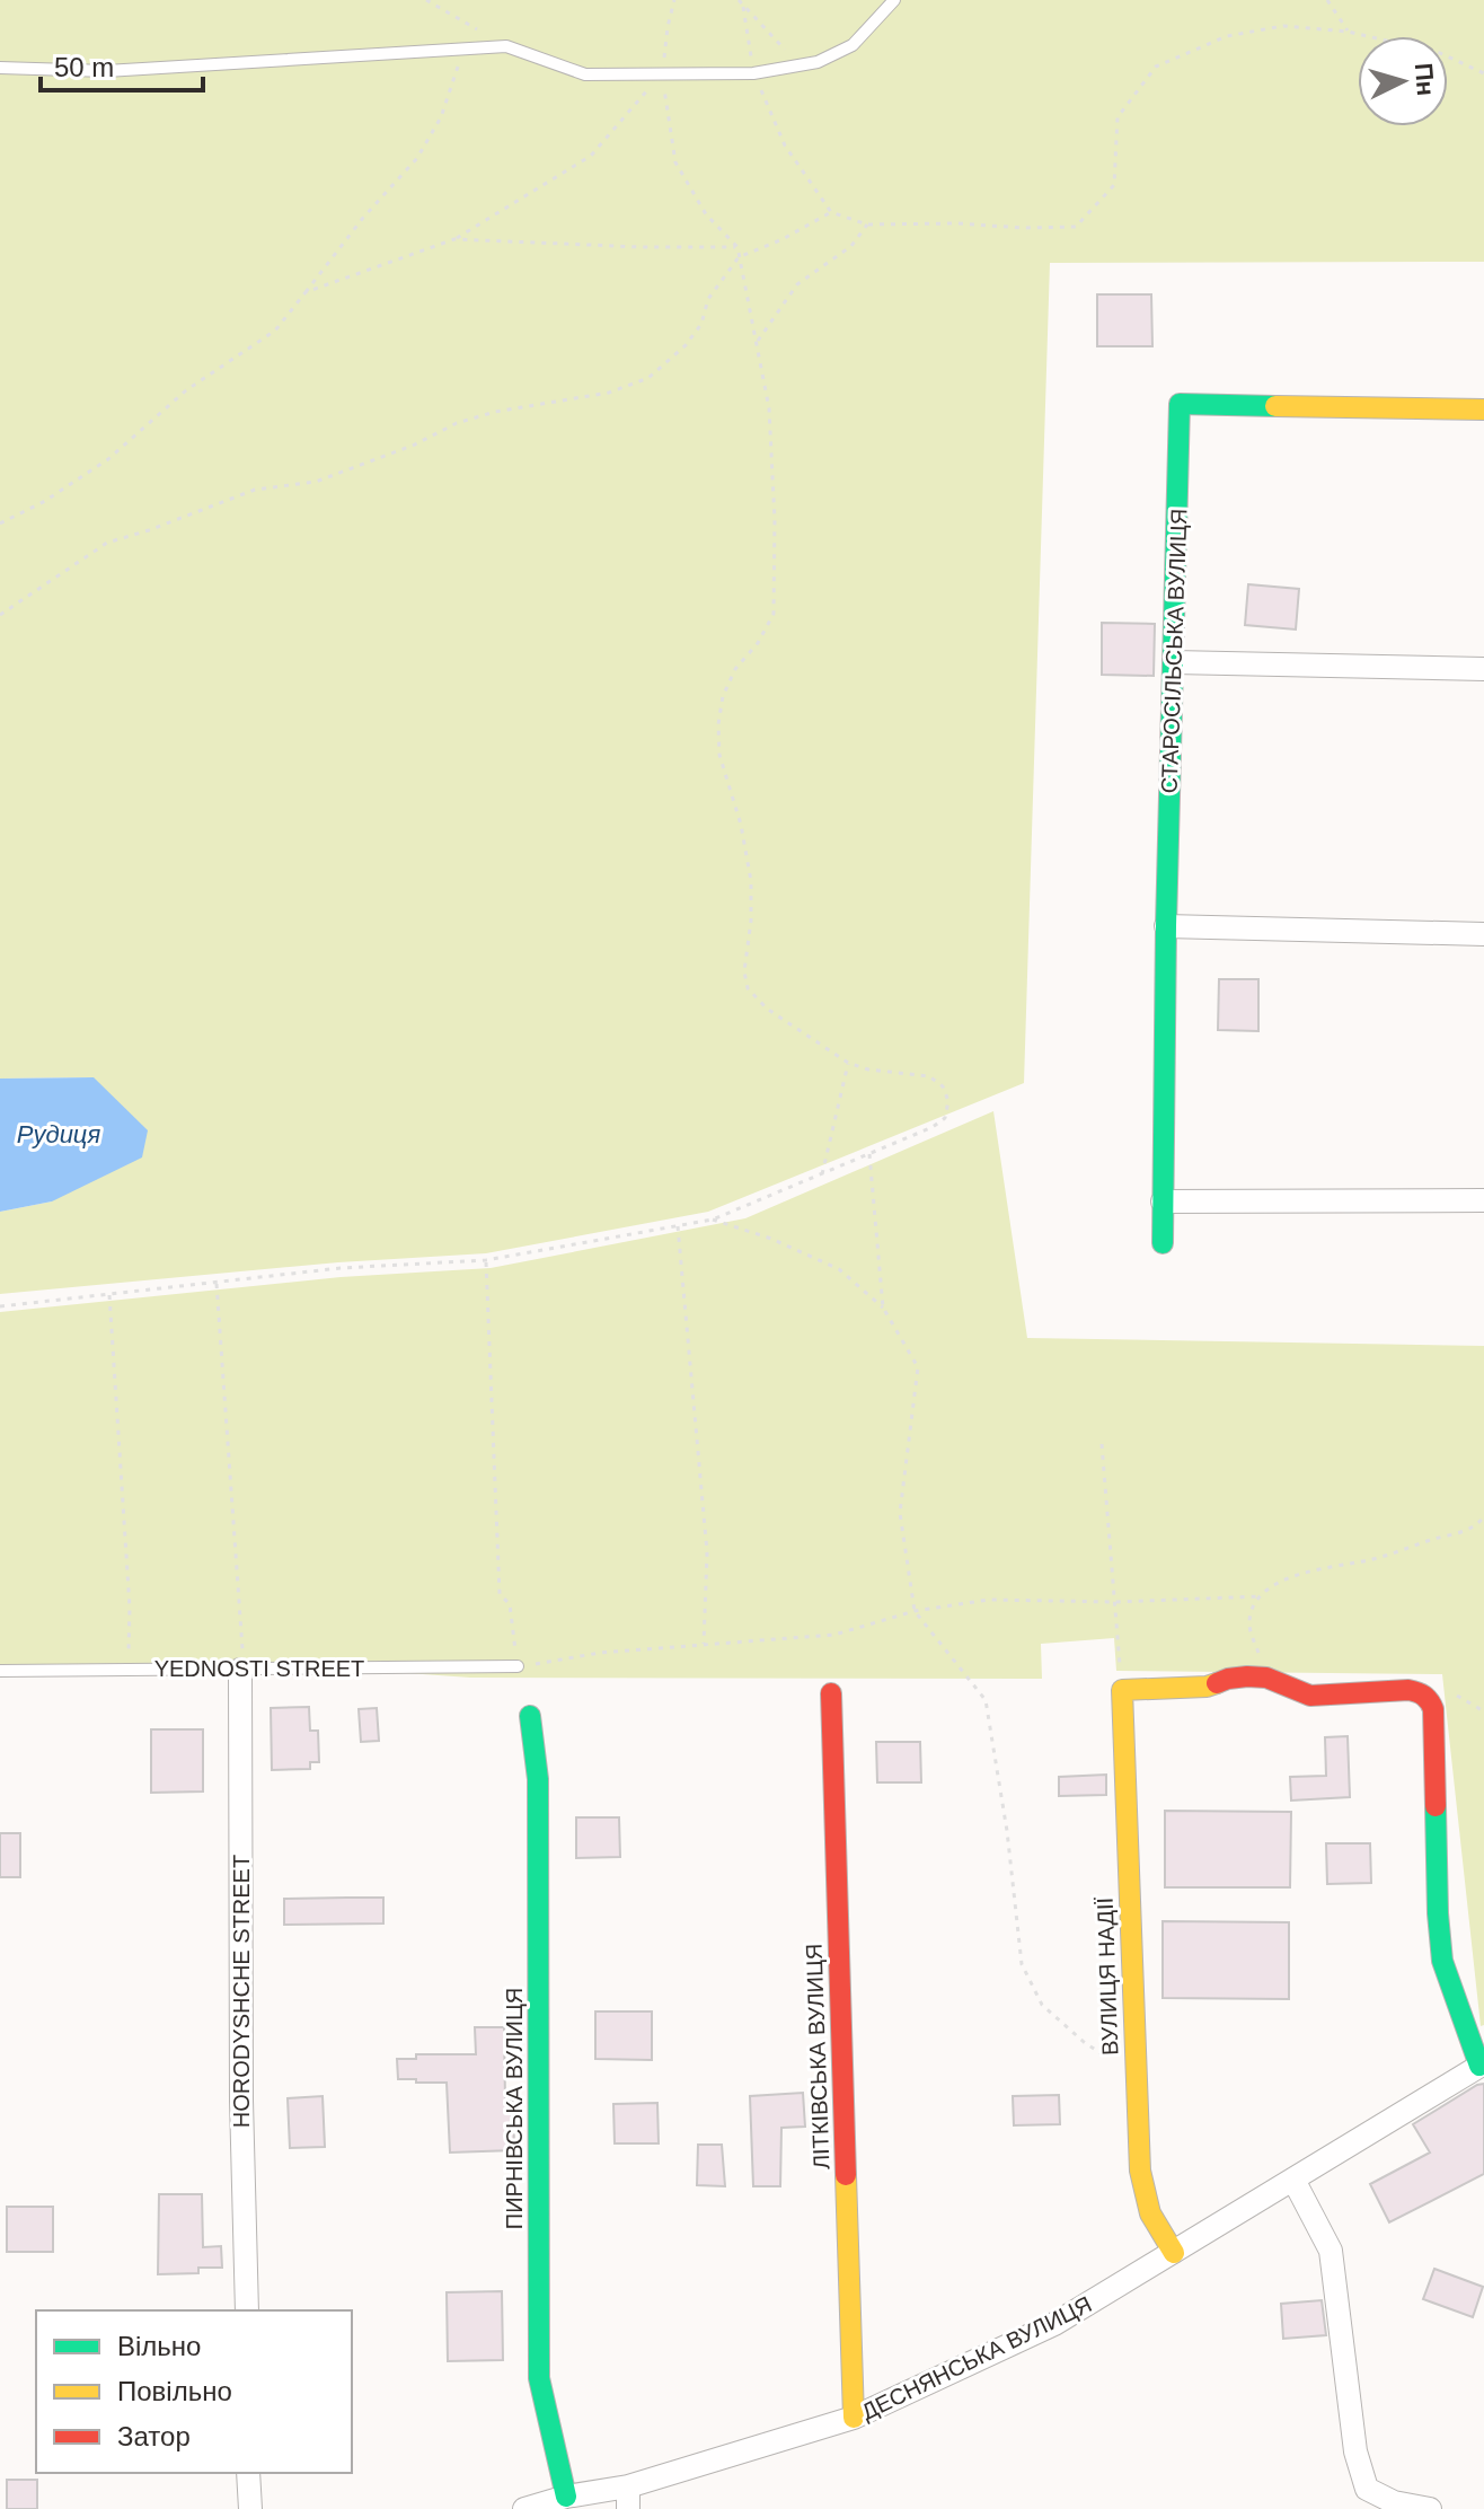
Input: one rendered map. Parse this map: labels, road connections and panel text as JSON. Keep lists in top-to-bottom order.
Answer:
{
  "streets": {
    "street": [
      "СТАРОСІЛЬСЬКА ВУЛИЦЯ",
      "ВУЛИЦЯ НАДІЇ",
      "HORODYSHCHE STREET",
      "ЛІТКІВСЬКА ВУЛИЦЯ",
      "ПИРНІВСЬКА ВУЛИЦЯ",
      "ДЕСНЯНСЬКА ВУЛИЦЯ"
    ],
    "lane": ["YEDNOSTI STREET"]
  },
  "crossings": [
    ["YEDNOSTI STREET", "HORODYSHCHE STREET"],
    ["ВУЛИЦЯ НАДІЇ", "ДЕСНЯНСЬКА ВУЛИЦЯ"],
    ["ЛІТКІВСЬКА ВУЛИЦЯ", "ДЕСНЯНСЬКА ВУЛИЦЯ"],
    ["ПИРНІВСЬКА ВУЛИЦЯ", "ДЕСНЯНСЬКА ВУЛИЦЯ"]
  ],
  "water": ["Рудиця"],
  "legend": ["Вільно", "Повільно", "Затор"],
  "scale_bar": "50 m",
  "north": "right"
}
